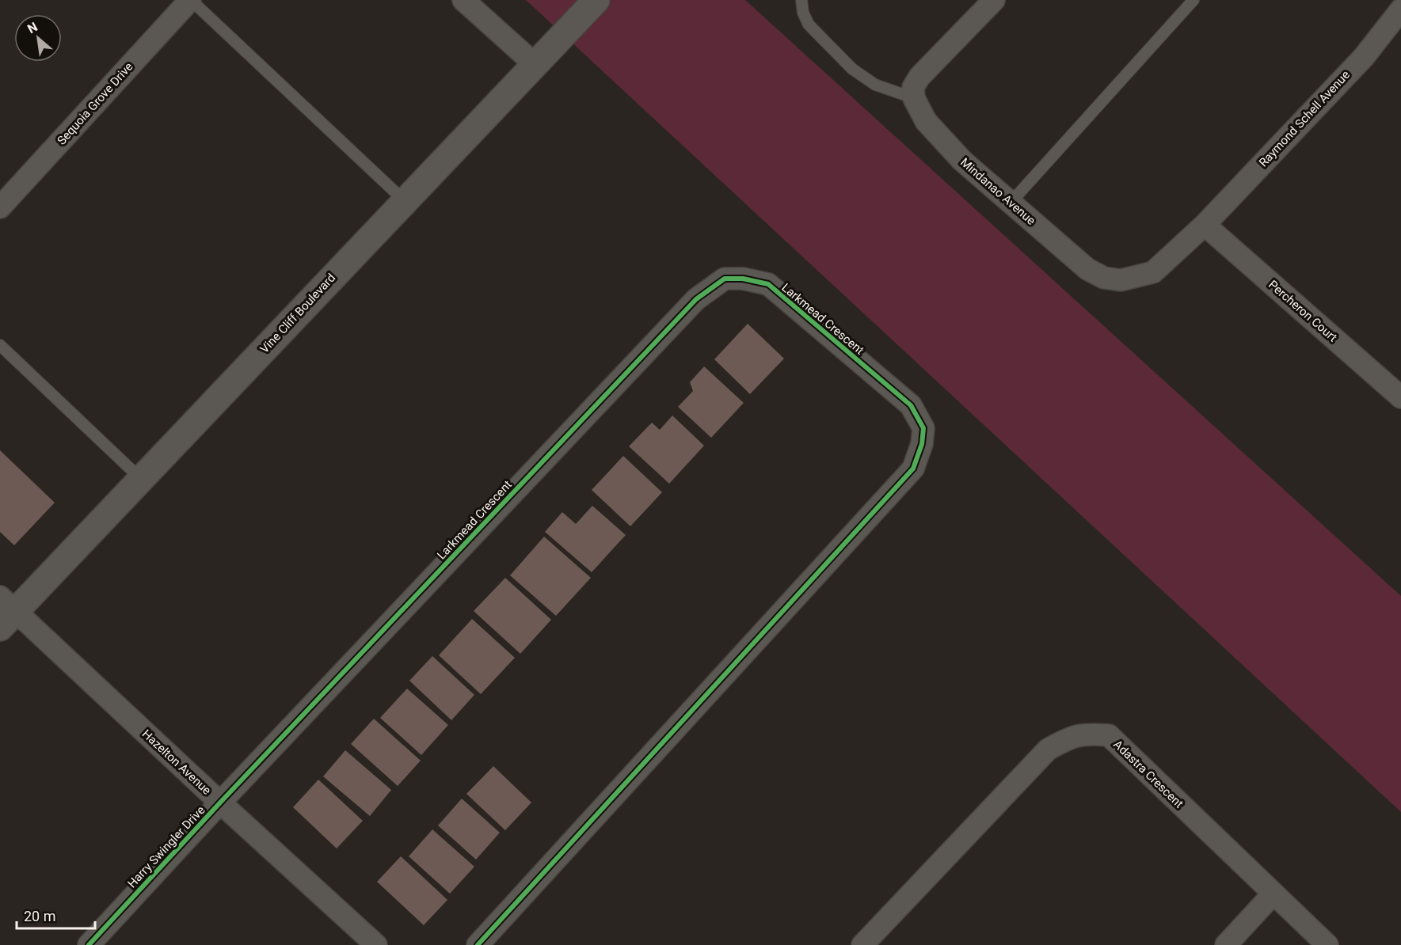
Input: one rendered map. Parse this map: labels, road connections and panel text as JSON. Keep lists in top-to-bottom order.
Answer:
{
  "streets": {
    "street": [
      "Sequoia Grove Drive",
      "Raymond Schell Avenue",
      "Mindanao Avenue",
      "Percheron Court",
      "Vine Cliff Boulevard",
      "Larkmead Crescent",
      "Hazelton Avenue",
      "Adastra Crescent",
      "Harry Swingler Drive"
    ]
  },
  "crossings": [
    ["Raymond Schell Avenue", "Mindanao Avenue"],
    ["Raymond Schell Avenue", "Percheron Court"],
    ["Mindanao Avenue", "Percheron Court"],
    ["Vine Cliff Boulevard", "Hazelton Avenue"],
    ["Larkmead Crescent", "Hazelton Avenue"],
    ["Larkmead Crescent", "Harry Swingler Drive"],
    ["Hazelton Avenue", "Harry Swingler Drive"]
  ],
  "scale_bar": "20 m",
  "north": "top left"
}
